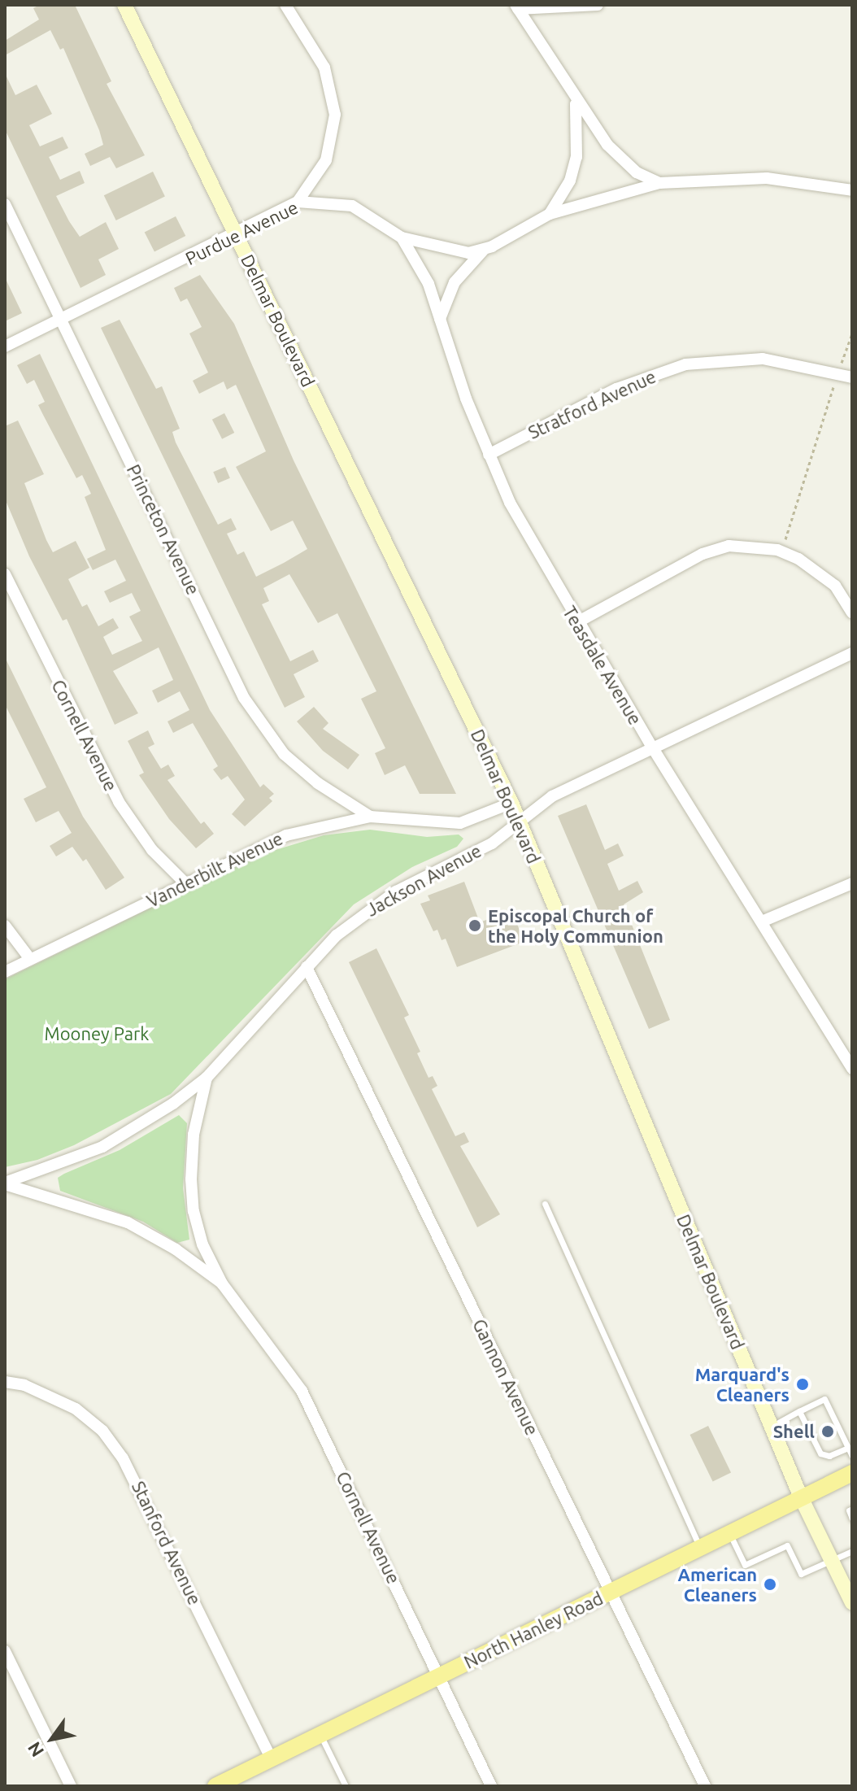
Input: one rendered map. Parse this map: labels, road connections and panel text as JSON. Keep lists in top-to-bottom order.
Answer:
{
  "streets": {
    "main road": ["Delmar Boulevard", "North Hanley Road"],
    "street": [
      "Purdue Avenue",
      "Stratford Avenue",
      "Princeton Avenue",
      "Teasdale Avenue",
      "Cornell Avenue",
      "Vanderbilt Avenue",
      "Jackson Avenue",
      "Gannon Avenue",
      "Stanford Avenue"
    ]
  },
  "crossings": [
    ["Purdue Avenue", "Delmar Boulevard"],
    ["Purdue Avenue", "Princeton Avenue"],
    ["Purdue Avenue", "Teasdale Avenue"],
    ["Delmar Boulevard", "Vanderbilt Avenue"],
    ["Delmar Boulevard", "Jackson Avenue"],
    ["Delmar Boulevard", "North Hanley Road"],
    ["Stratford Avenue", "Teasdale Avenue"],
    ["Princeton Avenue", "Vanderbilt Avenue"],
    ["Teasdale Avenue", "Jackson Avenue"],
    ["Cornell Avenue", "Vanderbilt Avenue"],
    ["Cornell Avenue", "Jackson Avenue"],
    ["Cornell Avenue", "North Hanley Road"],
    ["Jackson Avenue", "Gannon Avenue"],
    ["Gannon Avenue", "North Hanley Road"],
    ["Stanford Avenue", "North Hanley Road"]
  ],
  "parks": ["Mooney Park"],
  "places": [
    "Episcopal Church of the Holy Communion",
    "Marquard's Cleaners",
    "Shell",
    "American Cleaners"
  ],
  "north": "bottom left"
}
